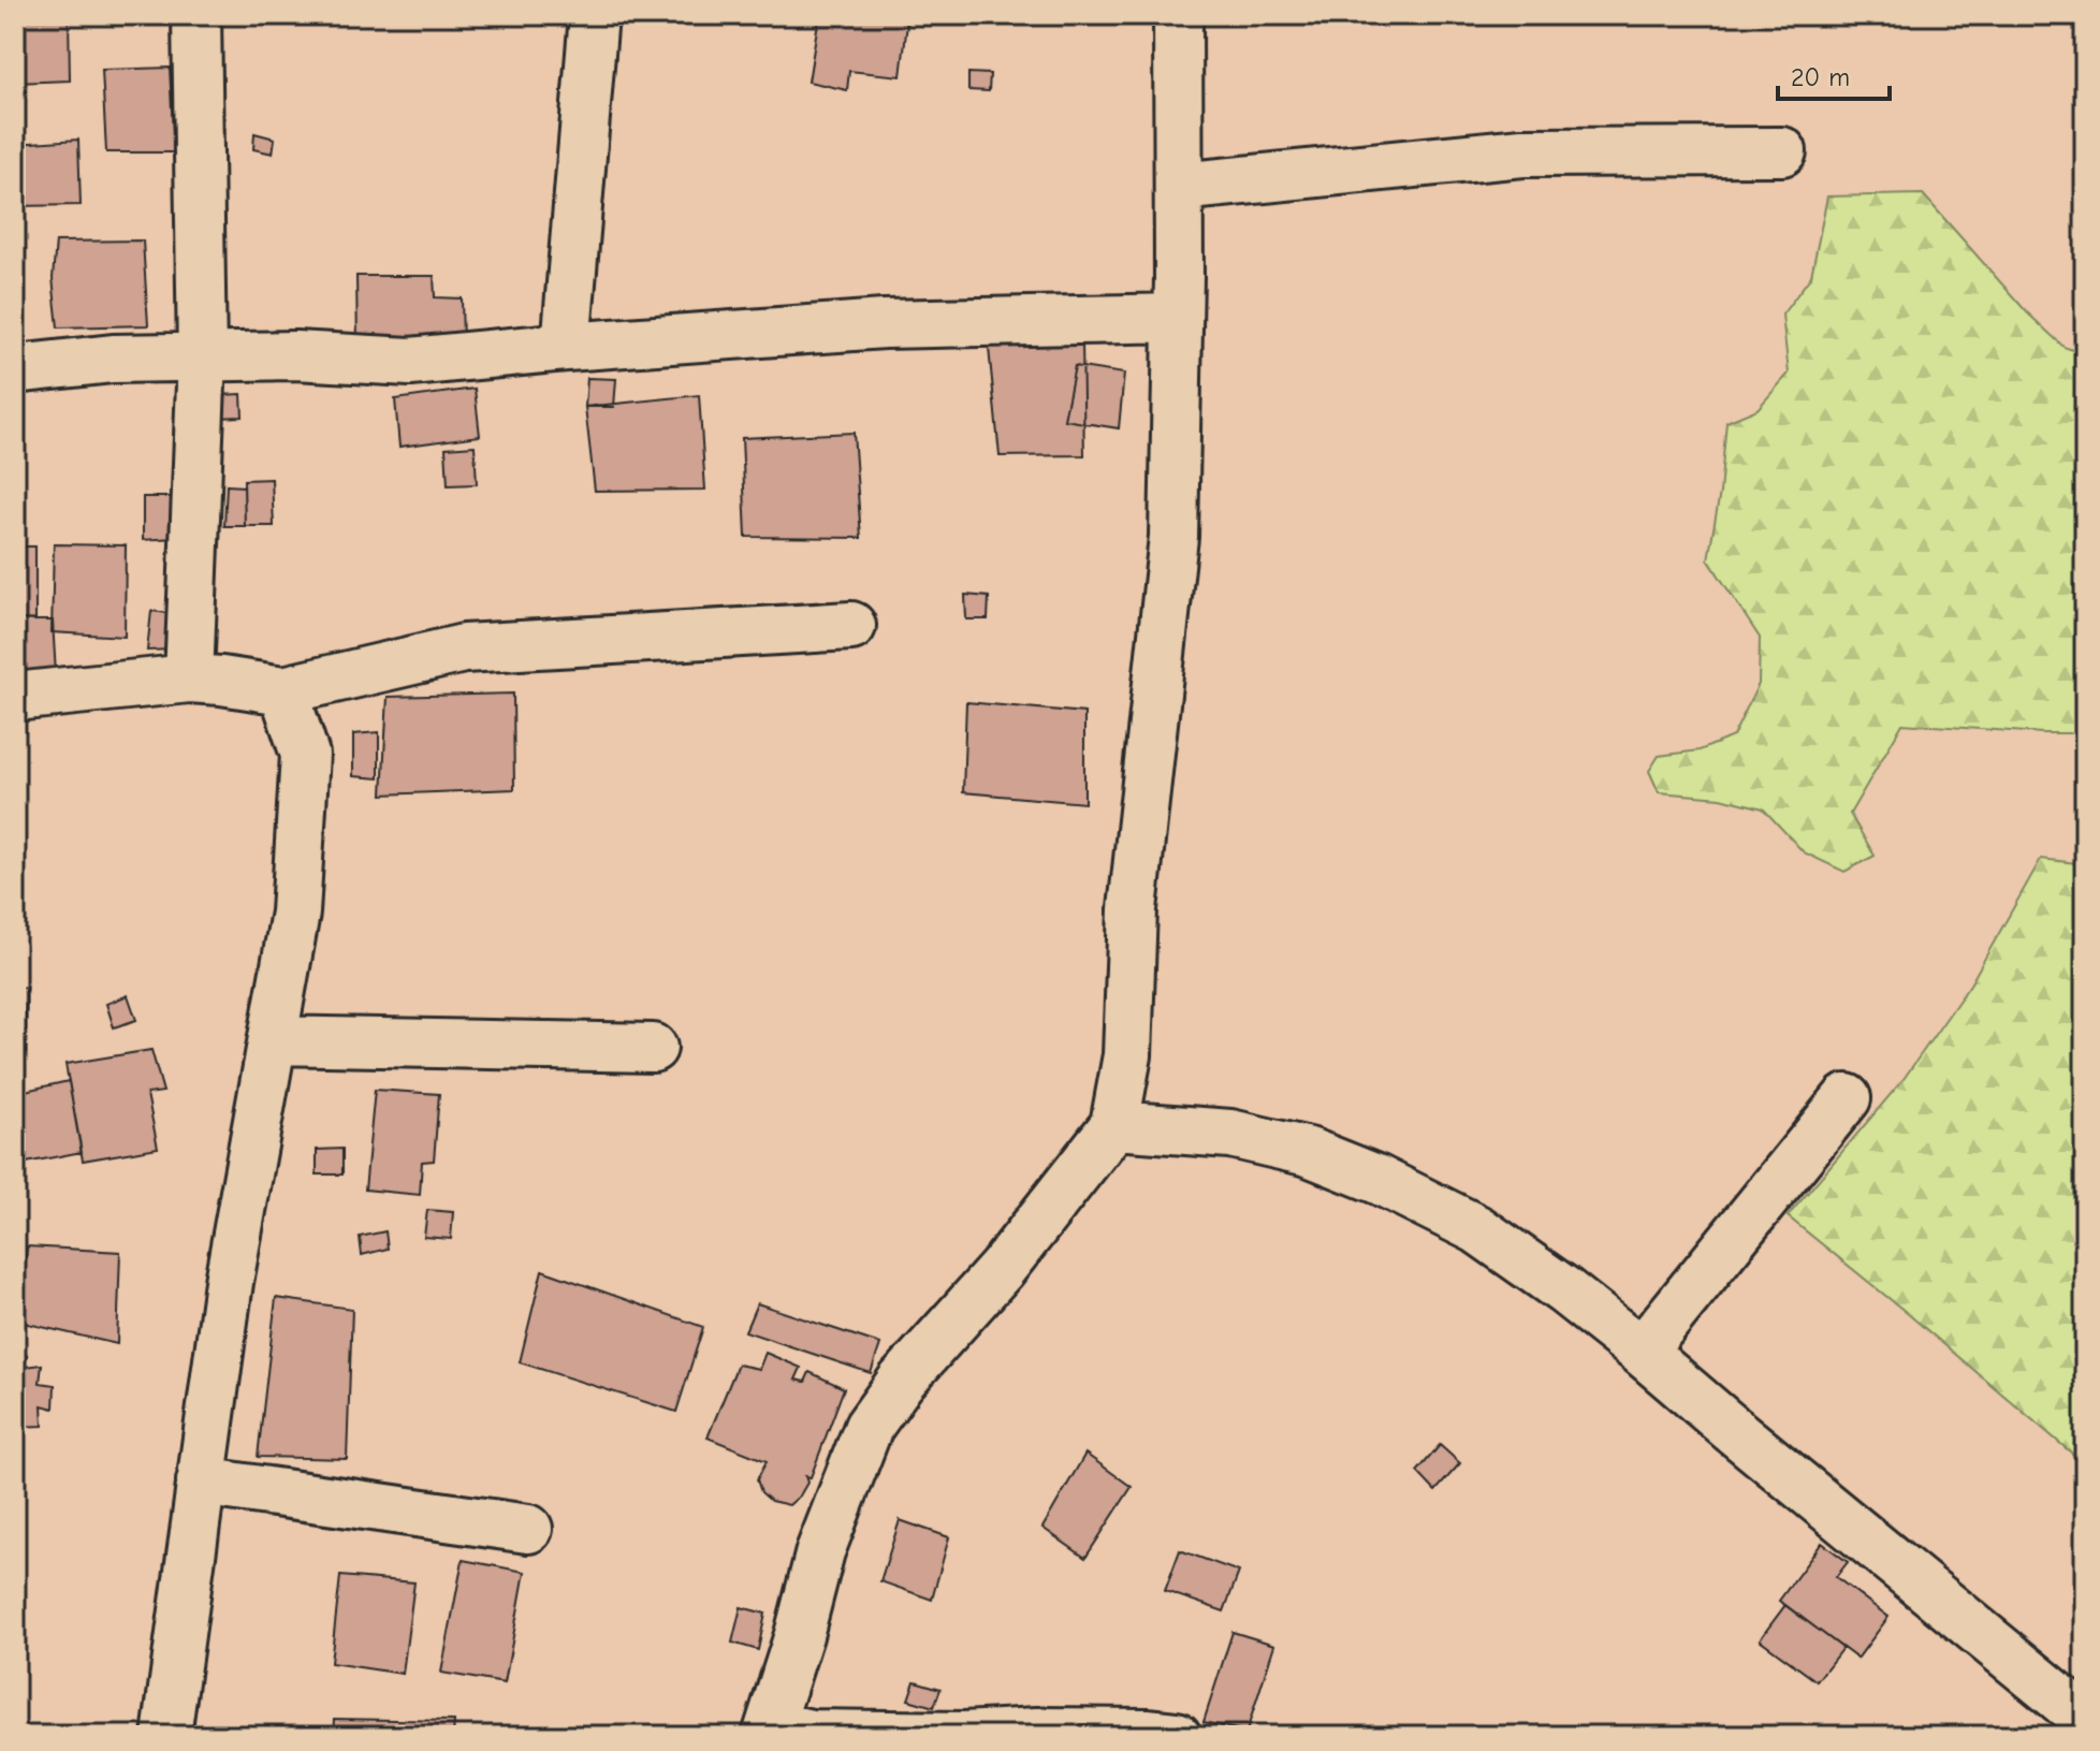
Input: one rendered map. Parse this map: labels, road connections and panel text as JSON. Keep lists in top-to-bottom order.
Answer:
{
  "scale_bar": "20 m"
}
